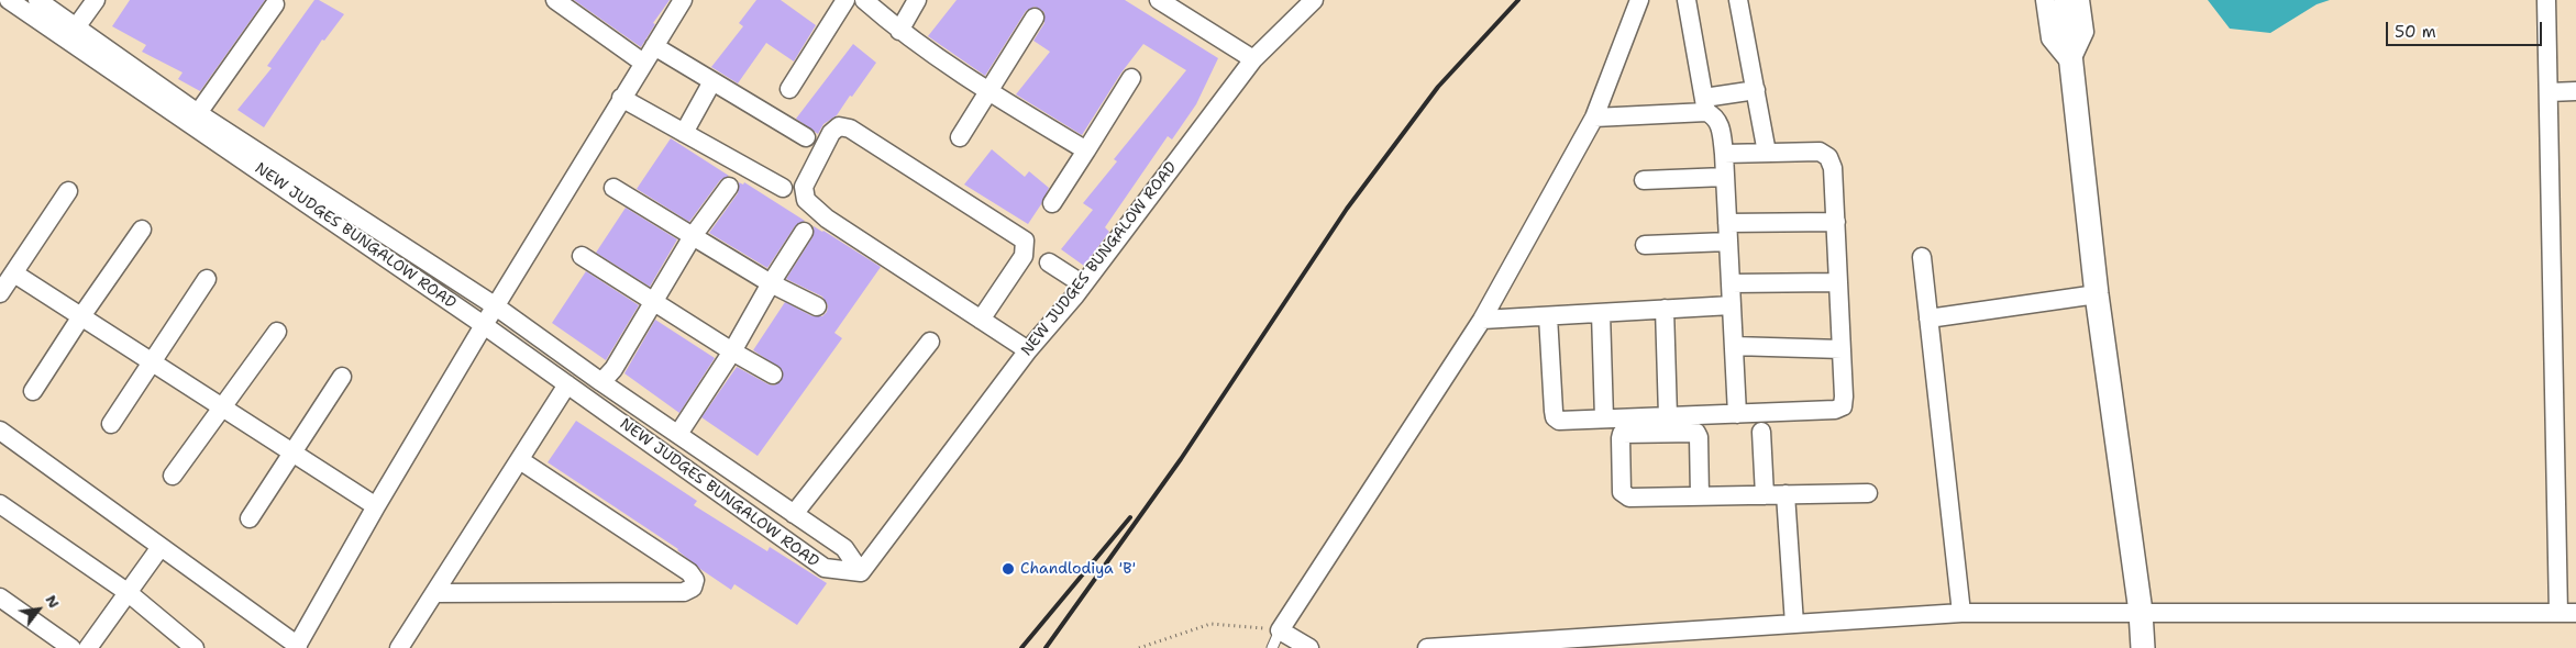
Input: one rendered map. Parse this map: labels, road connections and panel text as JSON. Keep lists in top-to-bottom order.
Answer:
{
  "streets": {
    "street": ["NEW JUDGES BUNGALOW ROAD"]
  },
  "places": ["Chandlodiya 'B'"],
  "scale_bar": "50 m",
  "north": "top right"
}
